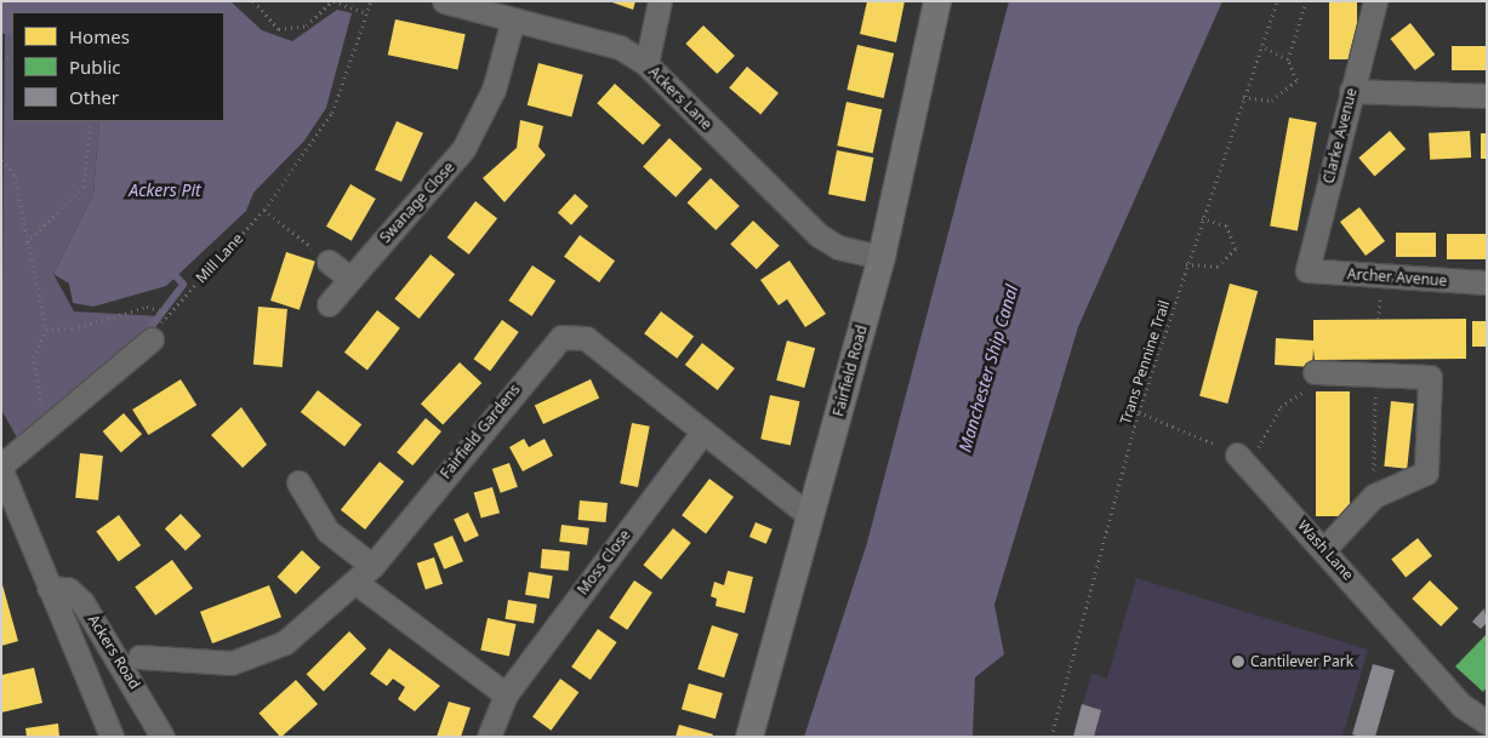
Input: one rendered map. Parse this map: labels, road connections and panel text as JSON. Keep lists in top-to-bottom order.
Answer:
{
  "streets": {
    "main road": ["Fairfield Road"],
    "street": [
      "Ackers Lane",
      "Clarke Avenue",
      "Swanage Close",
      "Archer Avenue",
      "Fairfield Gardens",
      "Wash Lane",
      "Moss Close",
      "Ackers Road"
    ],
    "path": ["Mill Lane", "Trans Pennine Trail"]
  },
  "crossings": [
    ["Ackers Lane", "Swanage Close"],
    ["Ackers Lane", "Fairfield Road"],
    ["Clarke Avenue", "Archer Avenue"],
    ["Fairfield Road", "Fairfield Gardens"],
    ["Fairfield Gardens", "Moss Close"]
  ],
  "water": ["Ackers Pit", "Manchester Ship Canal"],
  "places": ["Cantilever Park"],
  "legend": ["Homes", "Public", "Other"]
}
